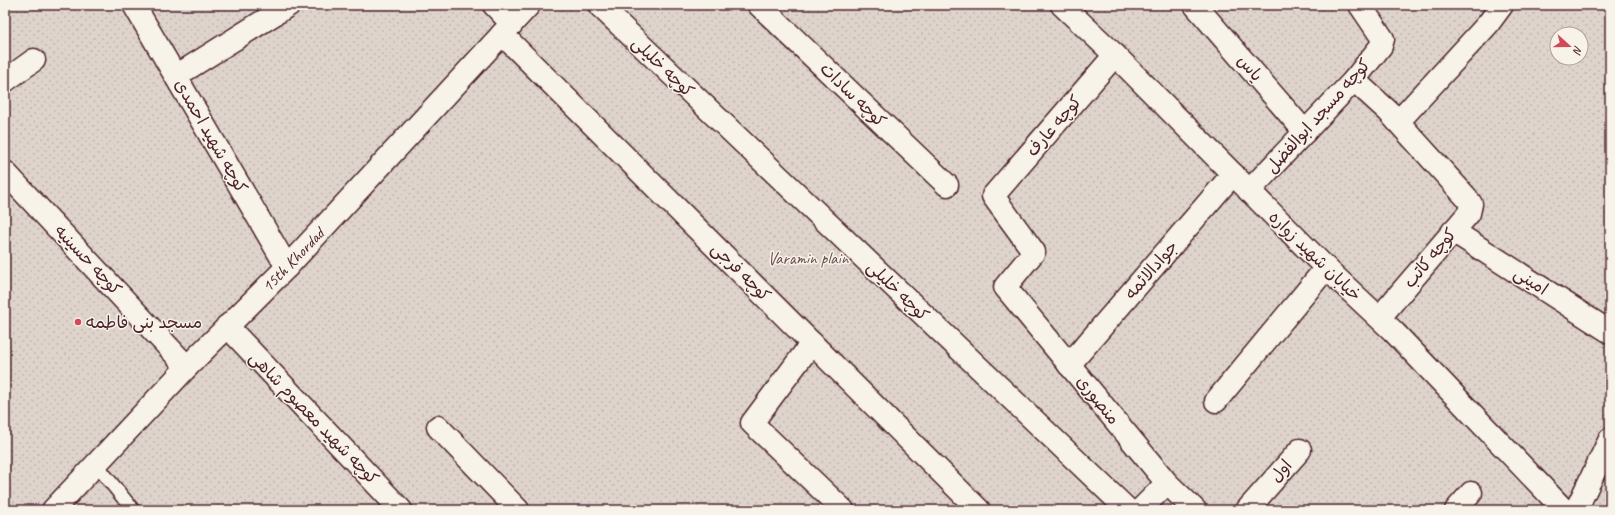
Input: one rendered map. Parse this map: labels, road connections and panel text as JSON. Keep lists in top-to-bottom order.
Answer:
{
  "streets": {
    "street": [
      "کوچه خلیلی",
      "یاس",
      "کوچه سادات",
      "کوچه مسجد ابوالفضل",
      "کوچه عارف",
      "کوچه شهید احمدی",
      "خیابان شهید زواره",
      "کوچه کاتب",
      "کوچه حسینیه",
      "15th Khordad",
      "جوادالائمه",
      "کوچه فرجی",
      "امینی",
      "منصوری",
      "کوچه شهید معصوم شاهی",
      "اول"
    ]
  },
  "crossings": [
    ["یاس", "کوچه مسجد ابوالفضل"],
    ["کوچه مسجد ابوالفضل", "خیابان شهید زواره"],
    ["کوچه عارف", "خیابان شهید زواره"],
    ["کوچه عارف", "منصوری"],
    ["کوچه شهید احمدی", "15th Khordad"],
    ["خیابان شهید زواره", "جوادالائمه"],
    ["کوچه کاتب", "امینی"],
    ["کوچه حسینیه", "15th Khordad"],
    ["15th Khordad", "کوچه فرجی"],
    ["15th Khordad", "کوچه شهید معصوم شاهی"],
    ["جوادالائمه", "منصوری"]
  ],
  "parks": ["Varamin plain"],
  "places": ["مسجد بنی فاطمه"],
  "north": "right"
}
